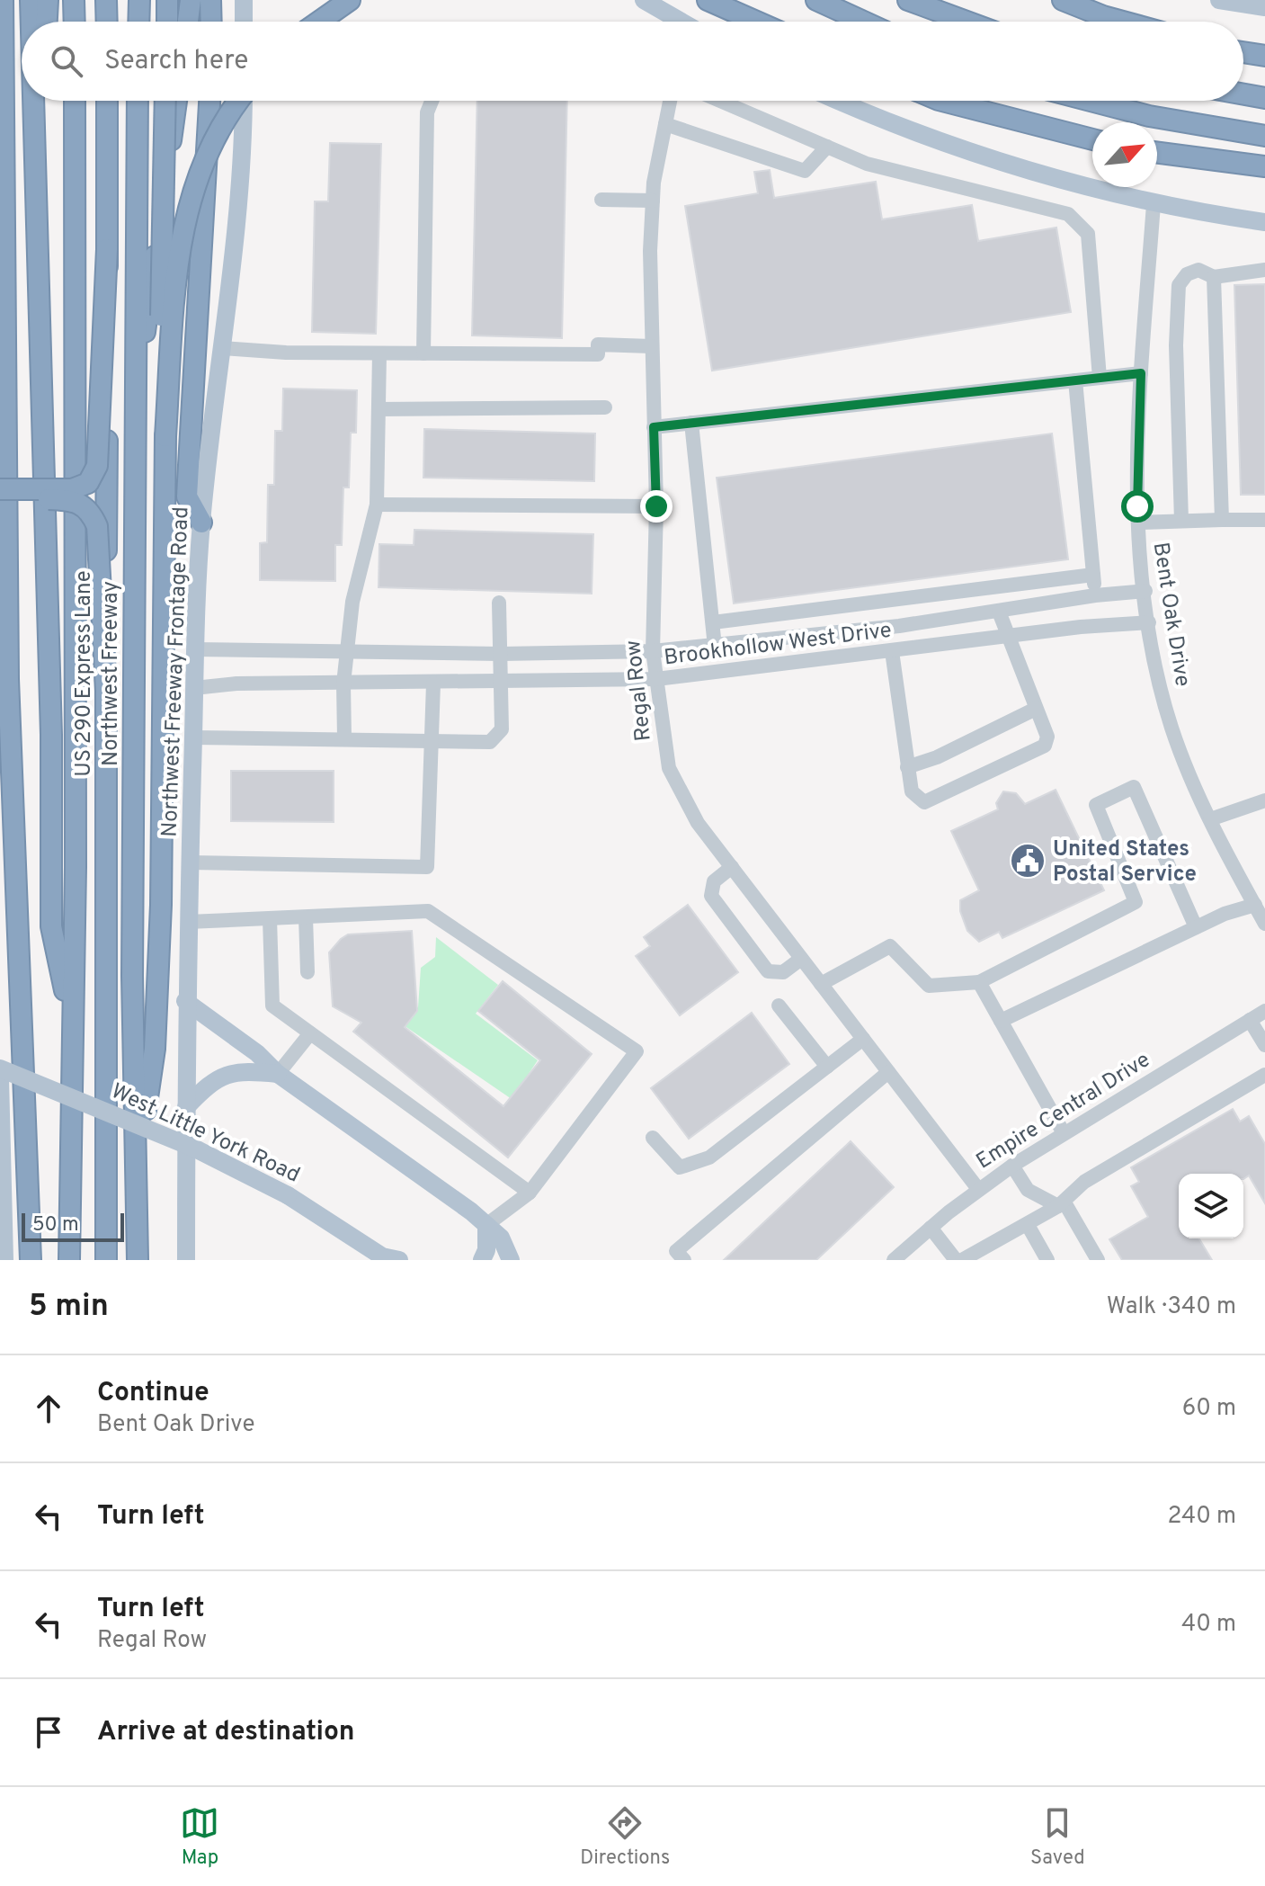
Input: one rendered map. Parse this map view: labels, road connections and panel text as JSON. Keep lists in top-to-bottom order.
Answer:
{
  "streets": {
    "highway": ["US 290 Express Lane", "Northwest Freeway"],
    "main road": ["Northwest Freeway Frontage Road", "West Little York Road"],
    "street": [
      "Bent Oak Drive",
      "Brookhollow West Drive",
      "Regal Row",
      "Empire Central Drive"
    ]
  },
  "crossings": [
    ["Bent Oak Drive", "Brookhollow West Drive"],
    ["Brookhollow West Drive", "Northwest Freeway Frontage Road"],
    ["Brookhollow West Drive", "Regal Row"],
    ["Regal Row", "Empire Central Drive"]
  ],
  "places": {
    "public building": ["United States Postal Service"]
  },
  "scale_bar": "50 m",
  "north": "top right",
  "page": {
    "search": "Search here",
    "scale": "50 m",
    "heading": ["5 min", "Walk · 340 m"],
    "list": [
      ["Continue", "Bent Oak Drive", "60 m"],
      ["Turn left", "240 m"],
      ["Turn left", "Regal Row", "40 m"],
      "Arrive at destination"
    ],
    "nav": ["Map", "Directions", "Saved"]
  }
}
